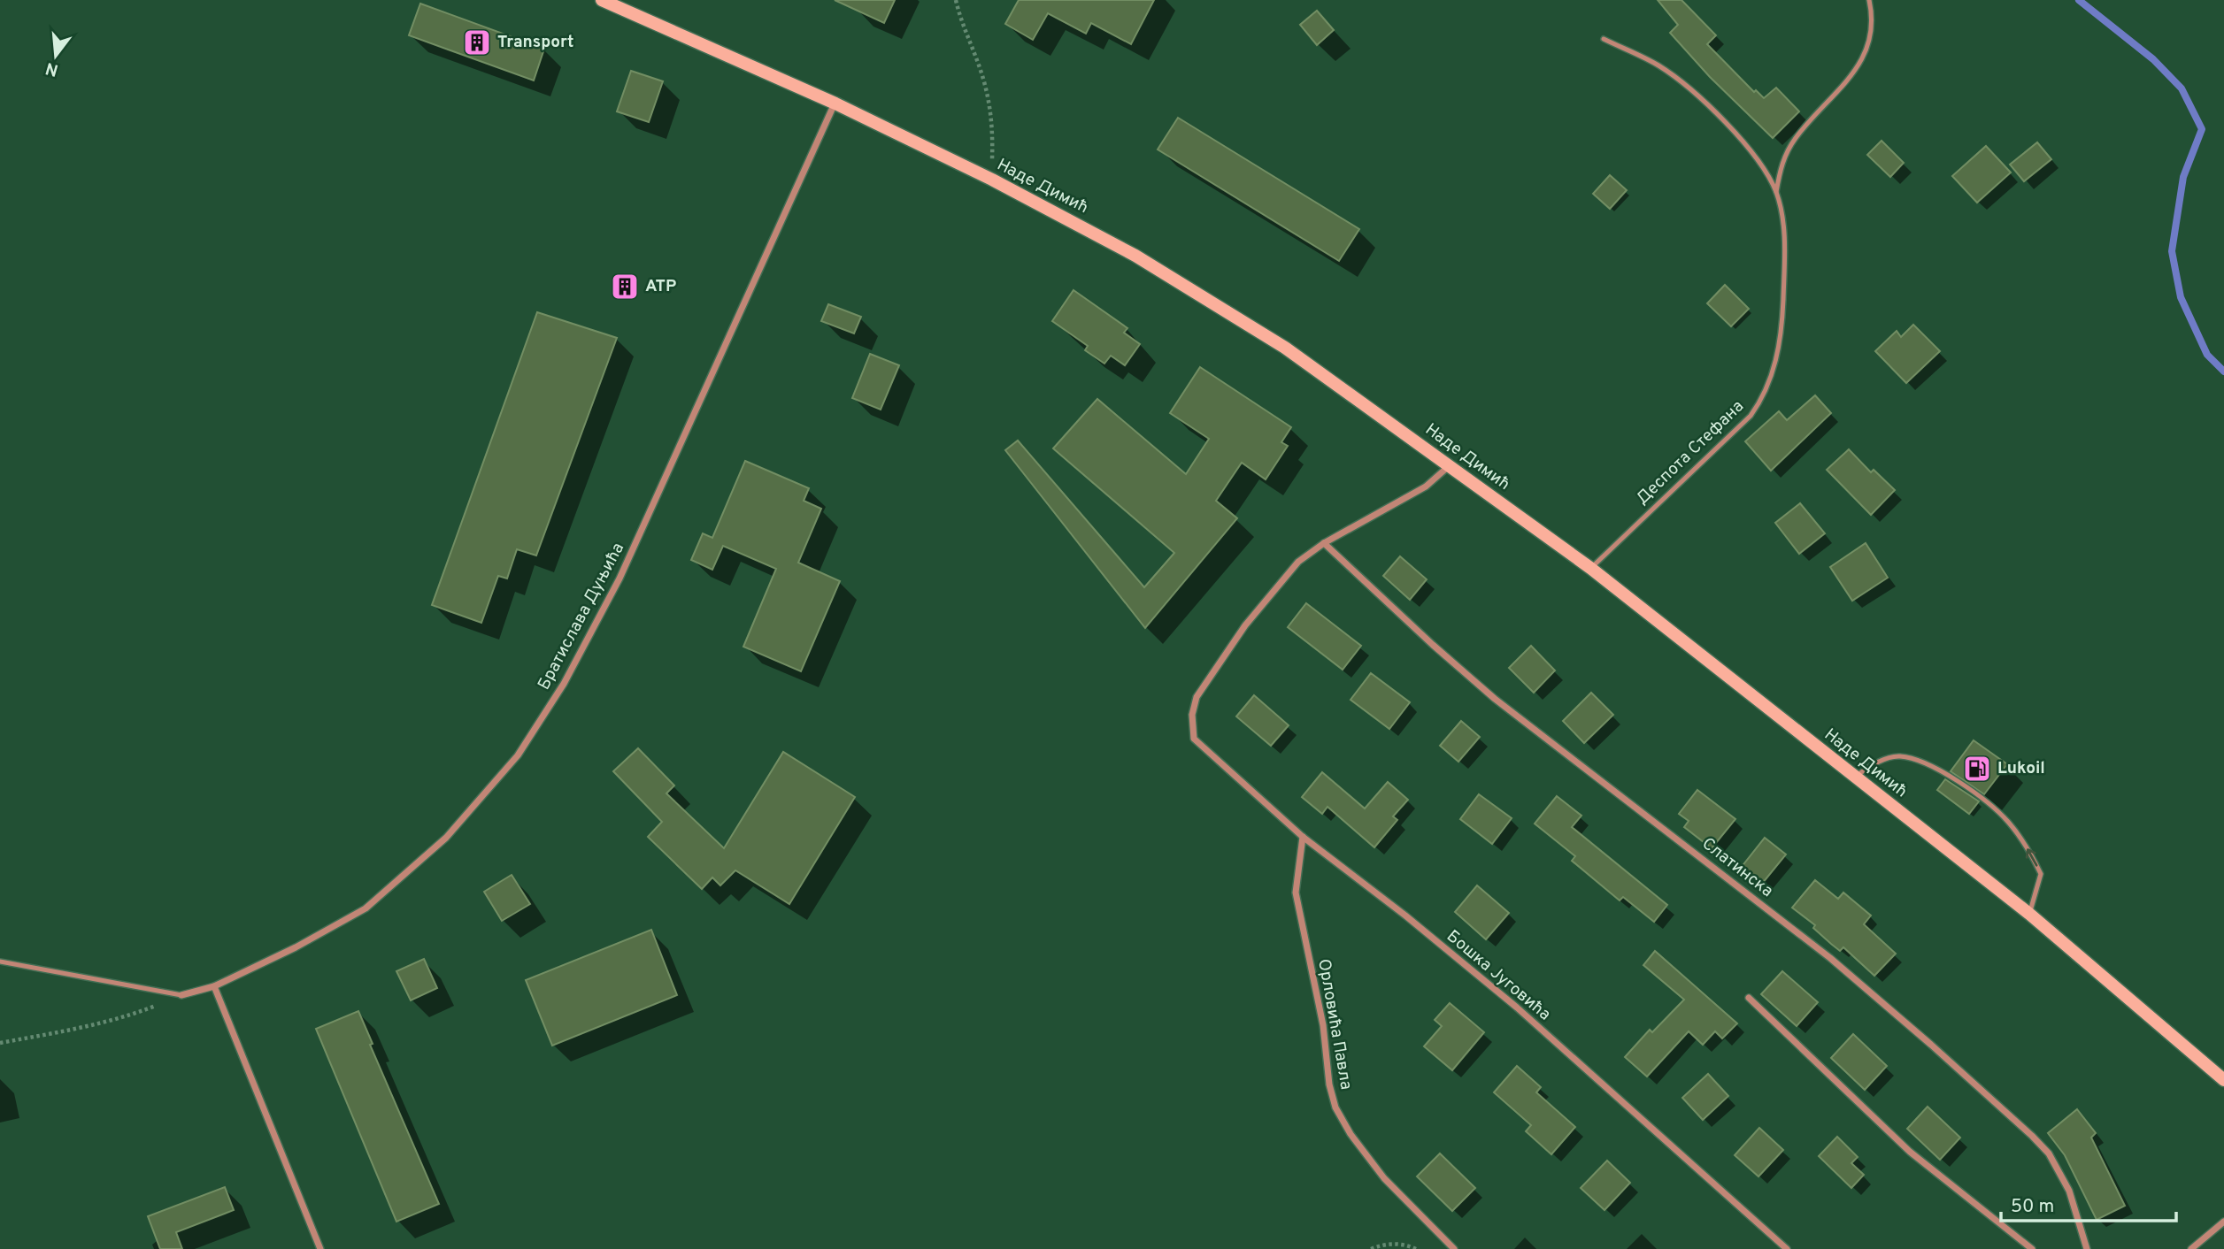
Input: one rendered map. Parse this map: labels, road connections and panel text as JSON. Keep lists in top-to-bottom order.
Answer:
{
  "streets": {
    "main road": ["Наде Димић"],
    "street": [
      "Братислава Дуњића",
      "Слатинска",
      "Бошка Југовића",
      "Орловића Павла"
    ],
    "lane": ["Деспота Стефана"]
  },
  "crossings": [
    ["Наде Димић", "Деспота Стефана"],
    ["Наде Димић", "Братислава Дуњића"],
    ["Слатинска", "Бошка Југовића"],
    ["Бошка Југовића", "Орловића Павла"]
  ],
  "places": {
    "building": ["Transport", "ATP"],
    "fuel station": ["Lukoil"]
  },
  "scale_bar": "50 m",
  "north": "bottom"
}
